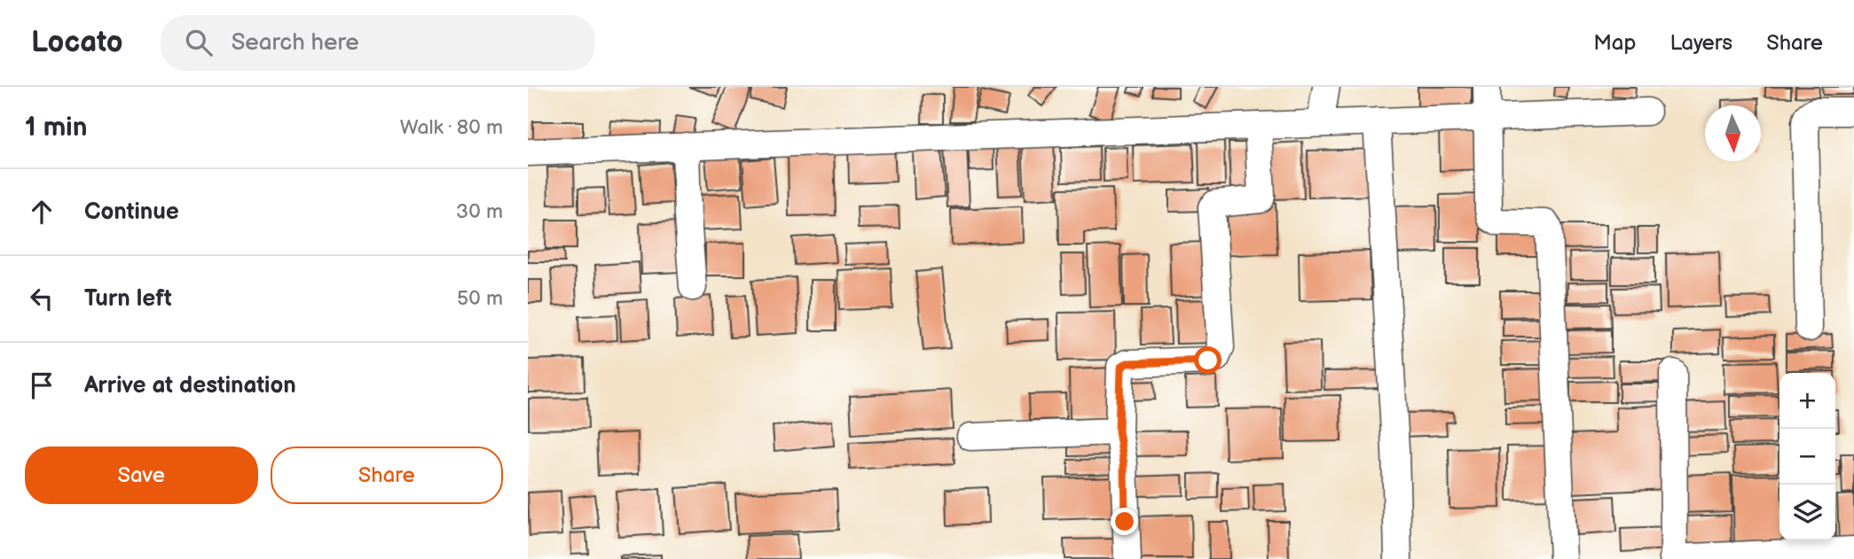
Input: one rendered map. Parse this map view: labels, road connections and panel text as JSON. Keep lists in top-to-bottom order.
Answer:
{
  "north": "bottom",
  "page": {
    "header": "Locato",
    "search": "Search here",
    "nav": ["Map", "Layers", "Share"],
    "heading": ["1 min", "Walk · 80 m"],
    "list": [
      ["Continue", "30 m"],
      ["Turn left", "50 m"],
      "Arrive at destination"
    ],
    "map_buttons": ["+", "−"],
    "buttons": ["Save", "Share"]
  }
}
